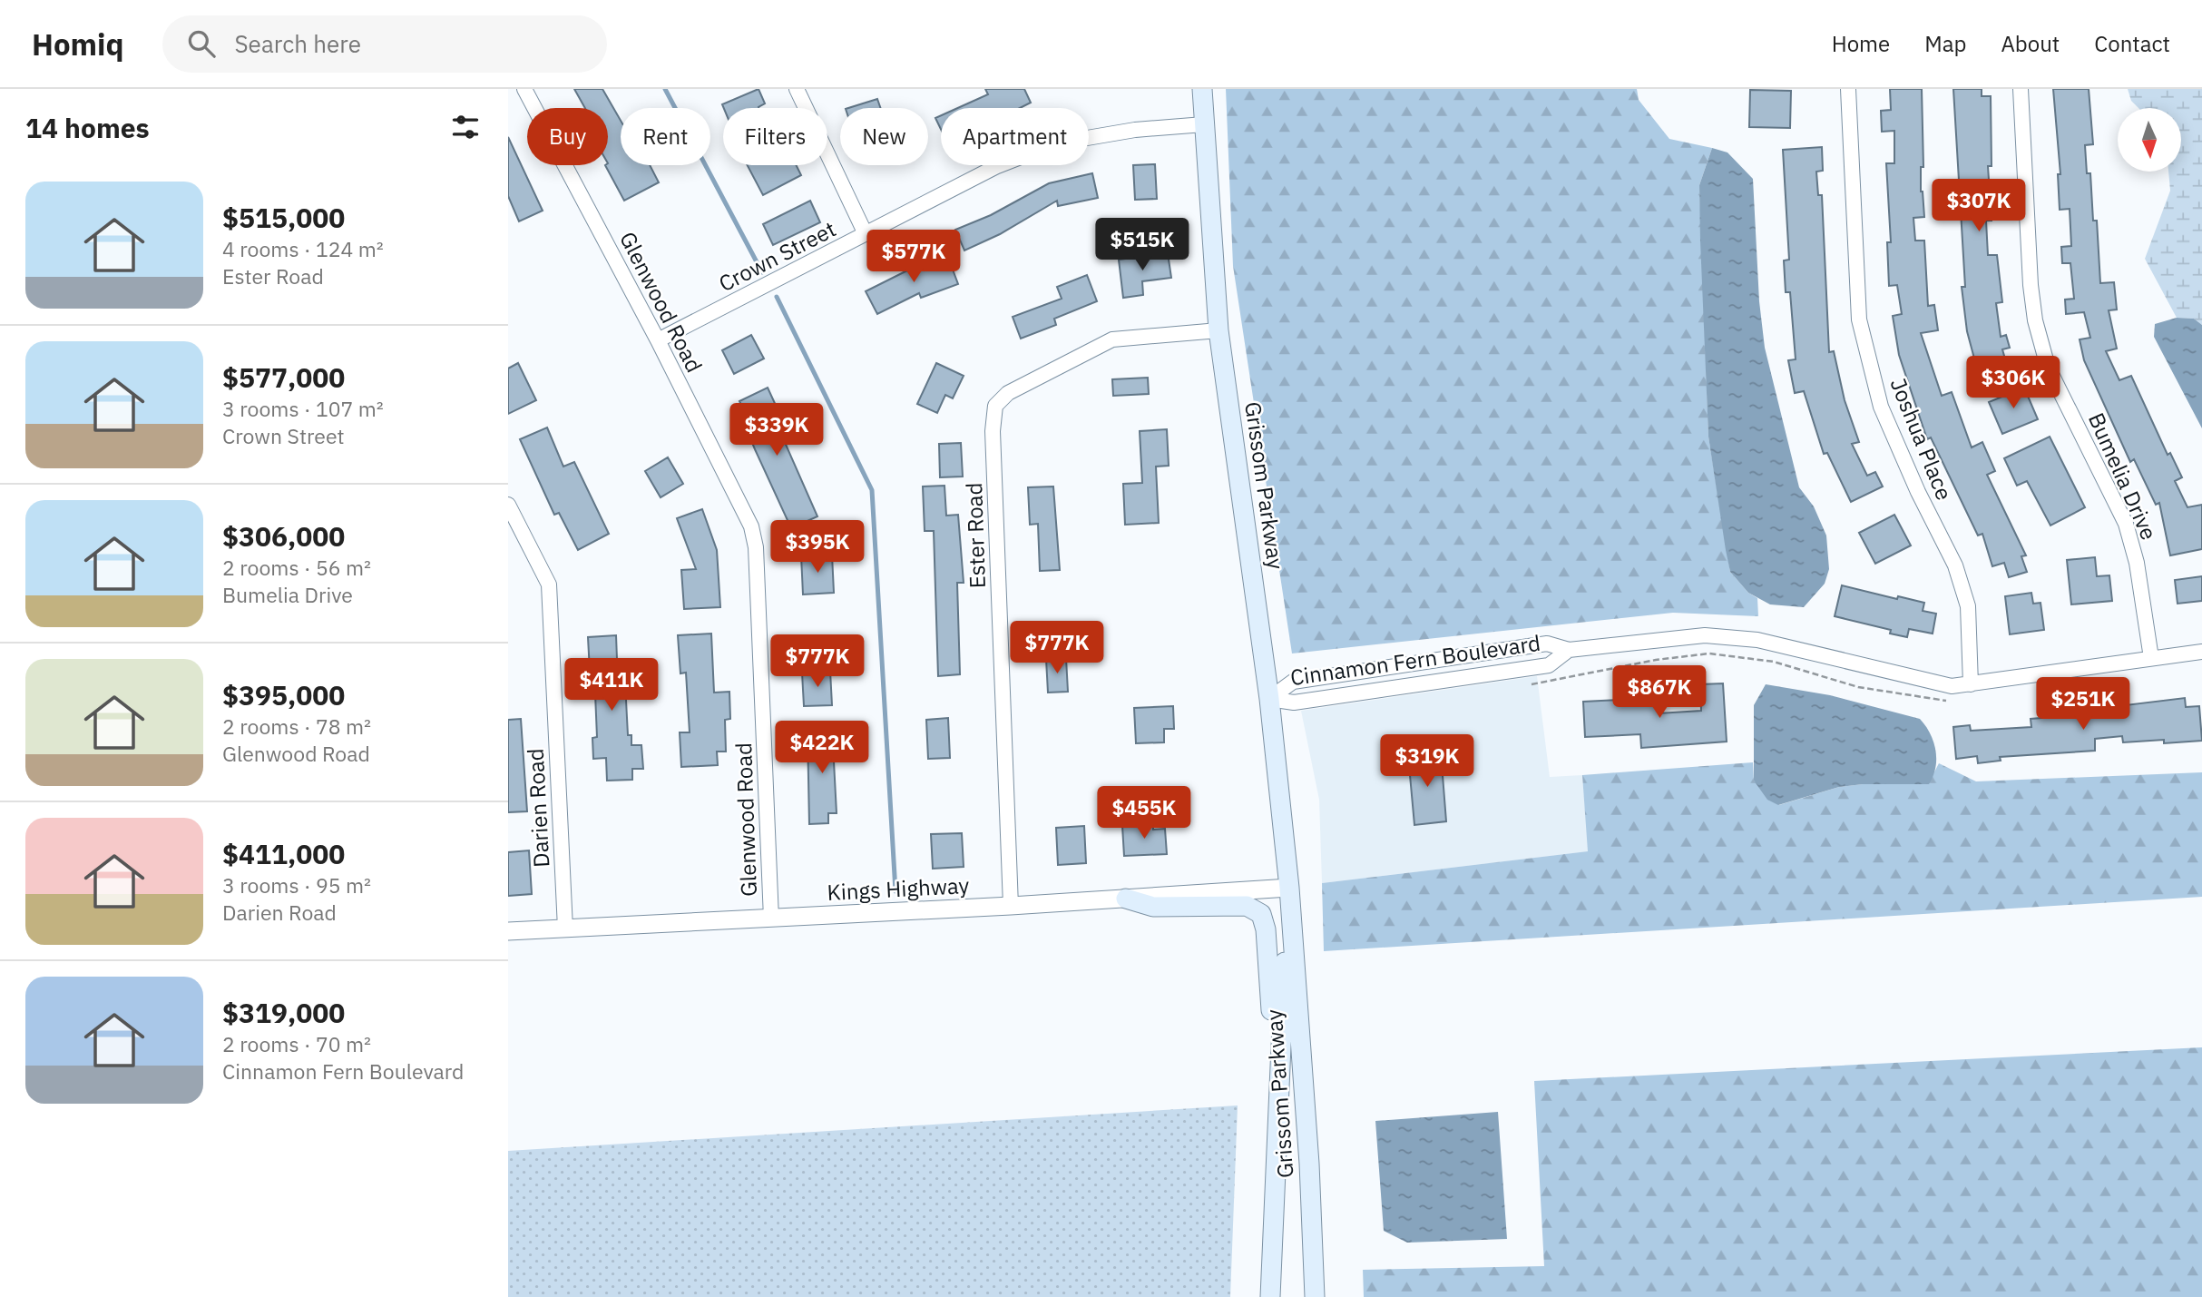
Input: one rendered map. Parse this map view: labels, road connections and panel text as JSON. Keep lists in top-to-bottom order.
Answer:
{
  "streets": {
    "main road": ["Grissom Parkway"],
    "street": [
      "Crown Street",
      "Glenwood Road",
      "Joshua Place",
      "Bumelia Drive",
      "Ester Road",
      "Cinnamon Fern Boulevard",
      "Darien Road",
      "Kings Highway"
    ]
  },
  "crossings": [
    ["Crown Street", "Glenwood Road"],
    ["Crown Street", "Grissom Parkway"],
    ["Glenwood Road", "Kings Highway"],
    ["Joshua Place", "Cinnamon Fern Boulevard"],
    ["Bumelia Drive", "Cinnamon Fern Boulevard"],
    ["Grissom Parkway", "Ester Road"],
    ["Grissom Parkway", "Cinnamon Fern Boulevard"],
    ["Grissom Parkway", "Kings Highway"],
    ["Ester Road", "Kings Highway"],
    ["Darien Road", "Kings Highway"]
  ],
  "north": "bottom",
  "page": {
    "header": "Homiq",
    "search": "Search here",
    "nav": [
      "Home",
      "Map",
      "About",
      "Contact"
    ],
    "heading": "14 homes",
    "chip": [
      "Buy",
      "Rent",
      "Filters",
      "New",
      "Apartment"
    ],
    "list": [
      {
        "name": "$515,000",
        "note": "4 rooms · 124 m² · Ester Road"
      },
      {
        "name": "$577,000",
        "note": "3 rooms · 107 m² · Crown Street"
      },
      {
        "name": "$306,000",
        "note": "2 rooms · 56 m² · Bumelia Drive"
      },
      {
        "name": "$395,000",
        "note": "2 rooms · 78 m² · Glenwood Road"
      },
      {
        "name": "$411,000",
        "note": "3 rooms · 95 m² · Darien Road"
      },
      {
        "name": "$319,000",
        "note": "2 rooms · 70 m² · Cinnamon Fern Boulevard"
      }
    ],
    "price": [
      "$307K",
      "$515K",
      "$577K",
      "$306K",
      "$339K",
      "$395K",
      "$777K",
      "$777K",
      "$411K",
      "$867K",
      "$251K",
      "$422K",
      "$319K",
      "$455K"
    ]
  }
}
